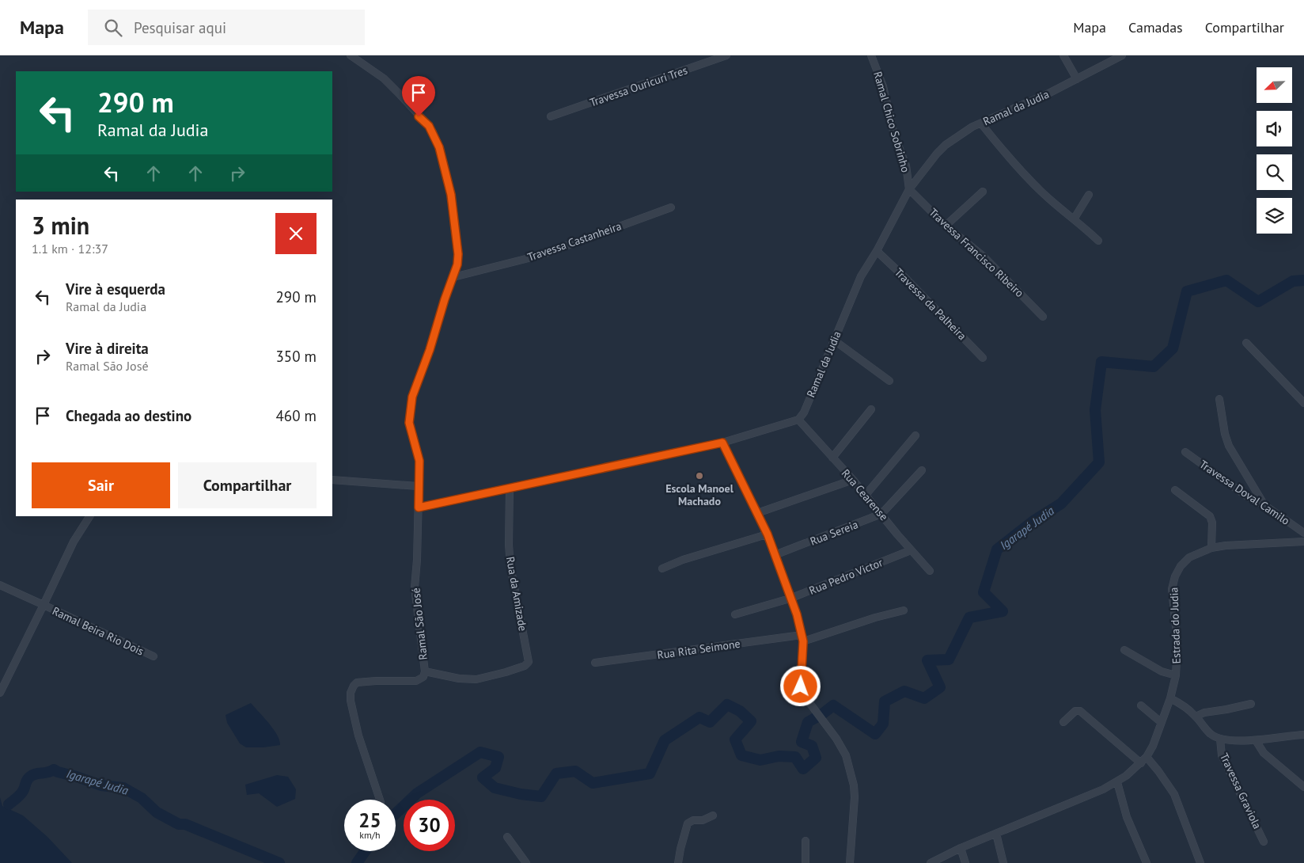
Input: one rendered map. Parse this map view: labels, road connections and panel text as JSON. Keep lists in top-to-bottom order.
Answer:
{
  "streets": {
    "street": [
      "Travessa Ouricuri Tres",
      "Ramal da Judia",
      "Ramal Chico Sobrinho",
      "Travessa Castanheira",
      "Travessa Francisco Ribeiro",
      "Travessa da Palheira",
      "Travessa Doval Camilo",
      "Rua Cearense",
      "Rua Sereia",
      "Rua Pedro Victor",
      "Rua da Amizade",
      "Ramal São José",
      "Estrada do Judia",
      "Ramal Beira Rio Dois",
      "Rua Rita Seimone",
      "Travessa Graviola"
    ]
  },
  "crossings": [
    ["Ramal da Judia", "Ramal Chico Sobrinho"],
    ["Ramal da Judia", "Travessa Francisco Ribeiro"],
    ["Ramal da Judia", "Travessa da Palheira"],
    ["Ramal da Judia", "Rua Cearense"],
    ["Ramal Chico Sobrinho", "Travessa Francisco Ribeiro"],
    ["Travessa Castanheira", "Ramal São José"],
    ["Rua Cearense", "Rua Sereia"],
    ["Rua Cearense", "Rua Pedro Victor"],
    ["Rua da Amizade", "Ramal São José"]
  ],
  "water": ["Igarapé Judia"],
  "places": ["Escola Manoel Machado"],
  "north": "bottom left",
  "page": {
    "header": "Mapa",
    "search": "Pesquisar aqui",
    "nav": ["Mapa", "Camadas", "Compartilhar"],
    "turn": ["290 m", "Ramal da Judia"],
    "heading": ["3 min", "1.1 km · 12:37"],
    "list": [
      {
        "name": "Vire à esquerda",
        "note": "Ramal da Judia",
        "value": "290 m"
      },
      {
        "name": "Vire à direita",
        "note": "Ramal São José",
        "value": "350 m"
      },
      {
        "name": "Chegada ao destino",
        "value": "460 m"
      }
    ],
    "buttons": ["Sair", "Compartilhar"],
    "speed": "25 km/h",
    "limit": "30"
  }
}
